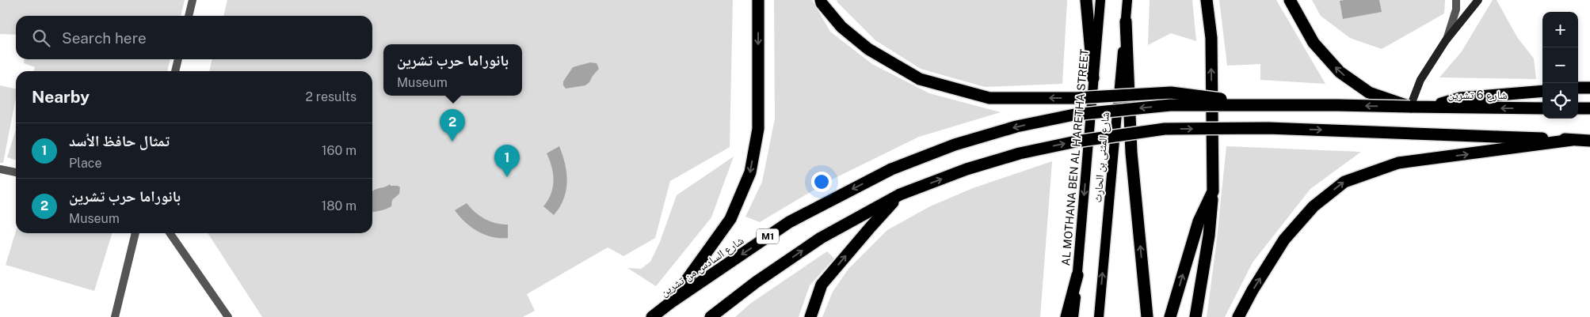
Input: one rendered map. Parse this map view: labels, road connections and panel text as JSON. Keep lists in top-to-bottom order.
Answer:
{
  "streets": {
    "highway": ["شارع 6 تشرين", "M1", "شارع السادس من تشرين"],
    "main road": ["AL MOTHANA BEN AL HARETHA STREET", "شارع المثنى بن الحارث"]
  },
  "one_way": ["AL MOTHANA BEN AL HARETHA STREET", "شارع المثنى بن الحارث"],
  "page": {
    "map_buttons": ["+", "−"],
    "search": "Search here",
    "popup": ["بانوراما حرب تشرين", "Museum"],
    "heading": ["Nearby", "2 results"],
    "pins": ["2", "1"],
    "list": [
      {
        "mark": "1",
        "name": "تمثال حافظ الأسد",
        "note": "Place",
        "value": "160 m"
      },
      {
        "mark": "2",
        "name": "بانوراما حرب تشرين",
        "note": "Museum",
        "value": "180 m"
      }
    ]
  }
}
